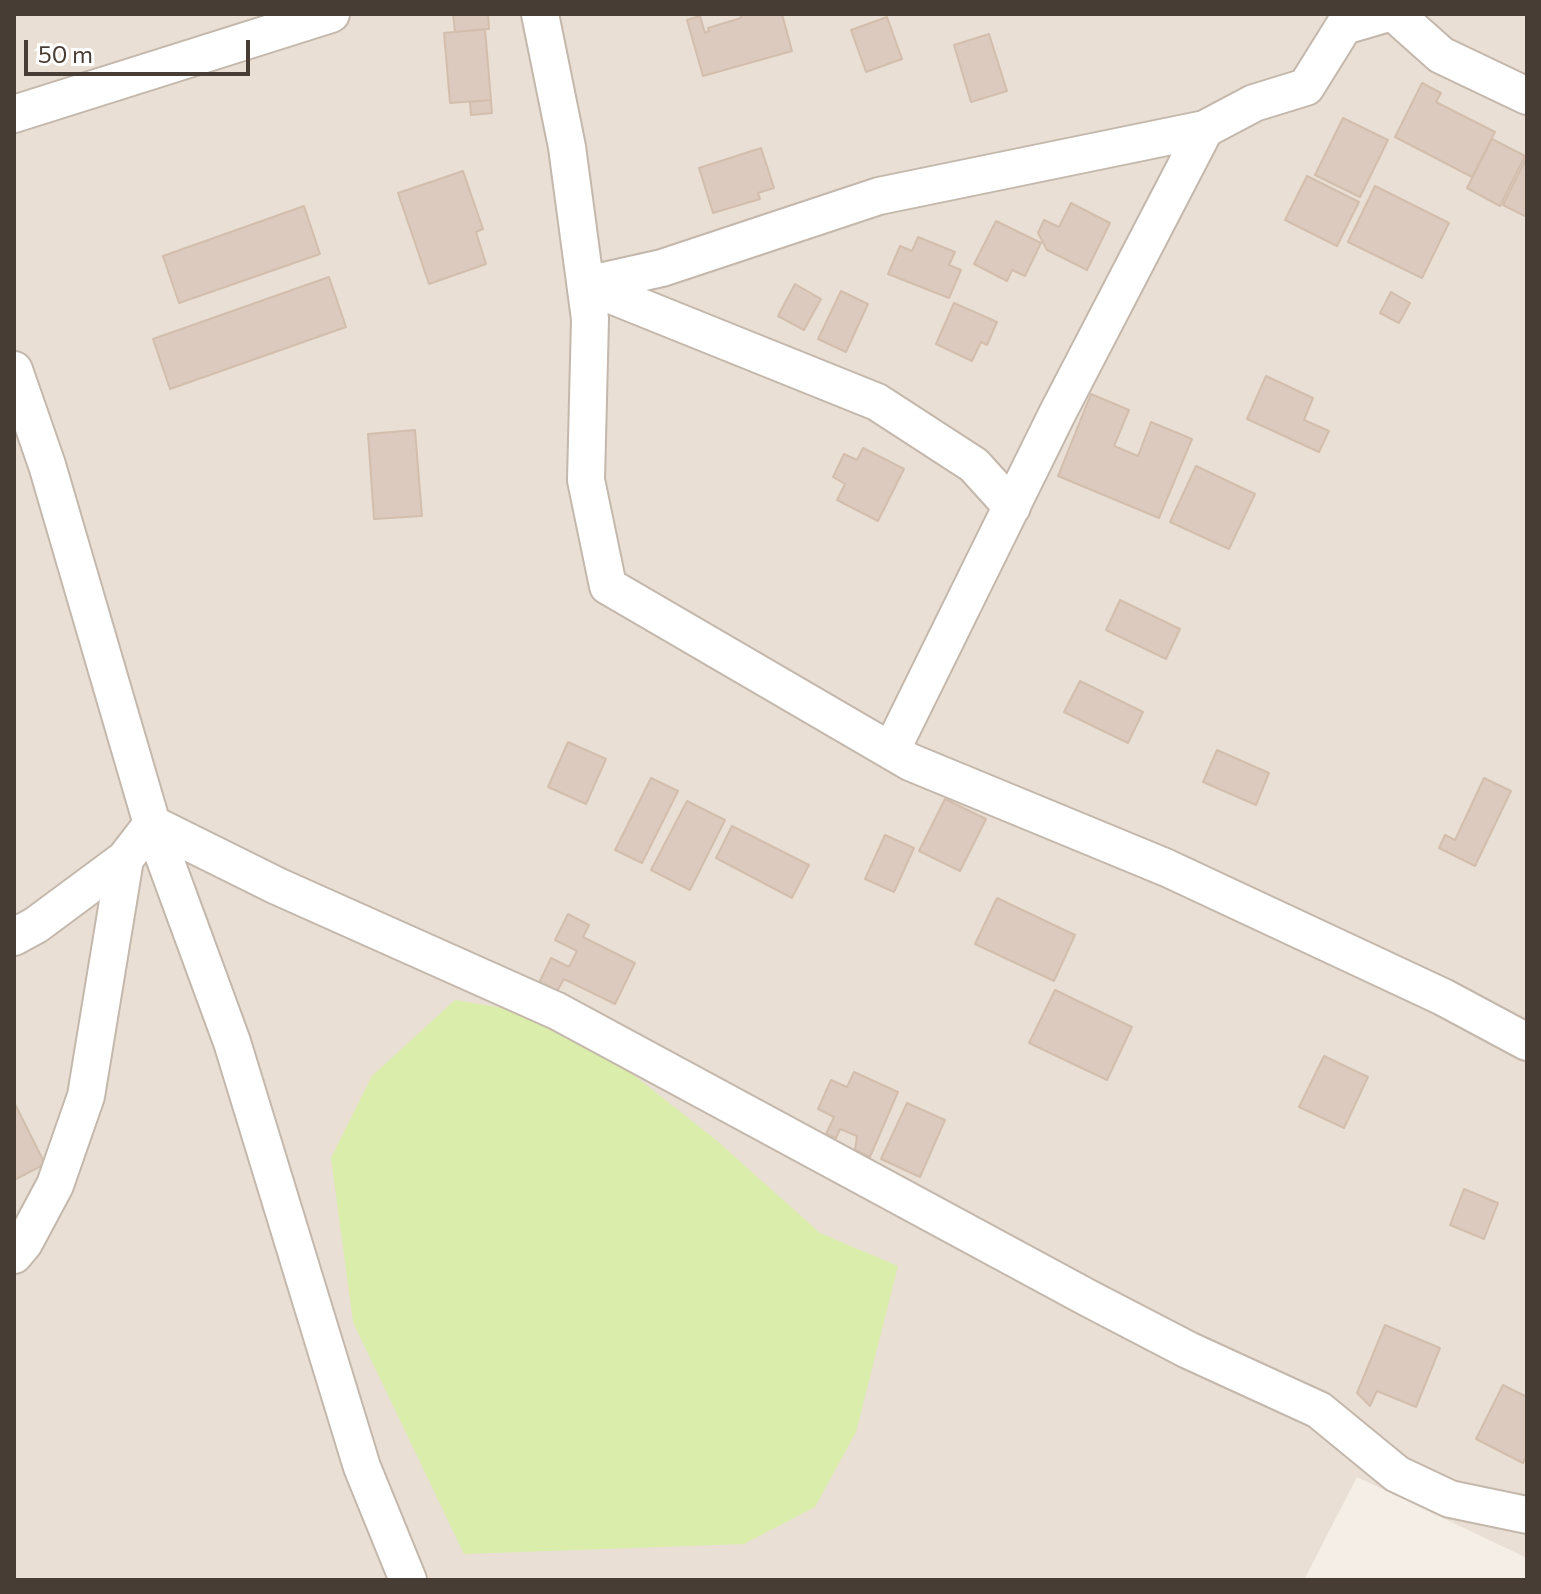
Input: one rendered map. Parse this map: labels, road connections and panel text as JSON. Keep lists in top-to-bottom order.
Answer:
{
  "scale_bar": "50 m"
}
